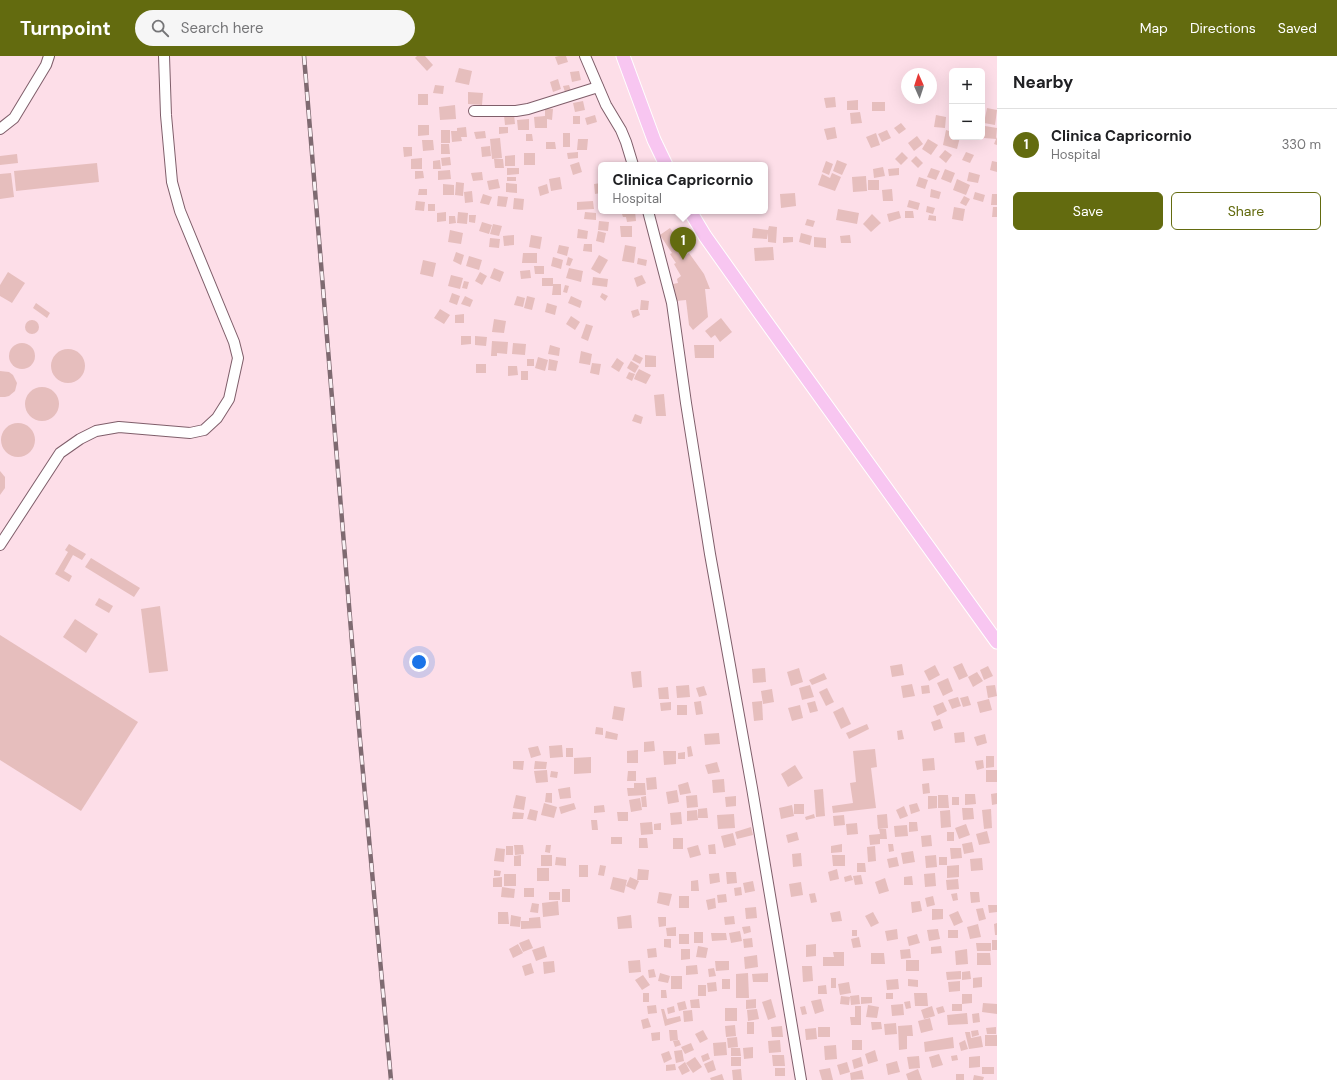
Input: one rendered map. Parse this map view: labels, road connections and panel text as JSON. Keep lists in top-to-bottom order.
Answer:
{
  "north": "top",
  "page": {
    "header": "Turnpoint",
    "search": "Search here",
    "nav": ["Map", "Directions", "Saved"],
    "heading": "Nearby",
    "map_buttons": ["+", "−"],
    "list": [
      {
        "mark": "1",
        "name": "Clinica Capricornio",
        "note": "Hospital",
        "value": "330 m"
      }
    ],
    "popup": ["Clinica Capricornio", "Hospital"],
    "buttons": ["Save", "Share"],
    "pins": "1"
  }
}
